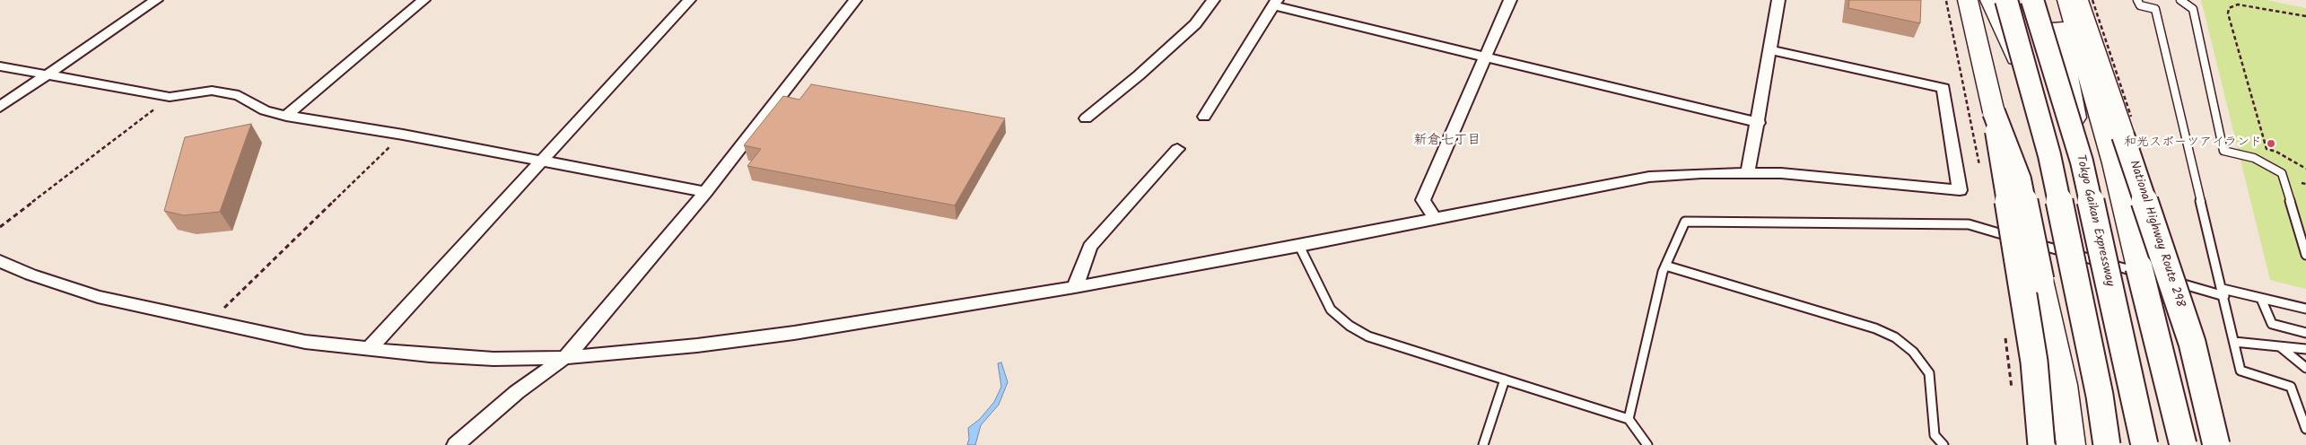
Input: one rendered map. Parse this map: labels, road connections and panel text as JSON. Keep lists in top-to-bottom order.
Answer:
{
  "streets": {
    "highway": ["Tokyo Gaikan Expressway", "National Highway Route 298"]
  },
  "districts": ["新倉七丁目"],
  "places": ["和光スポーツアイランド"]
}
